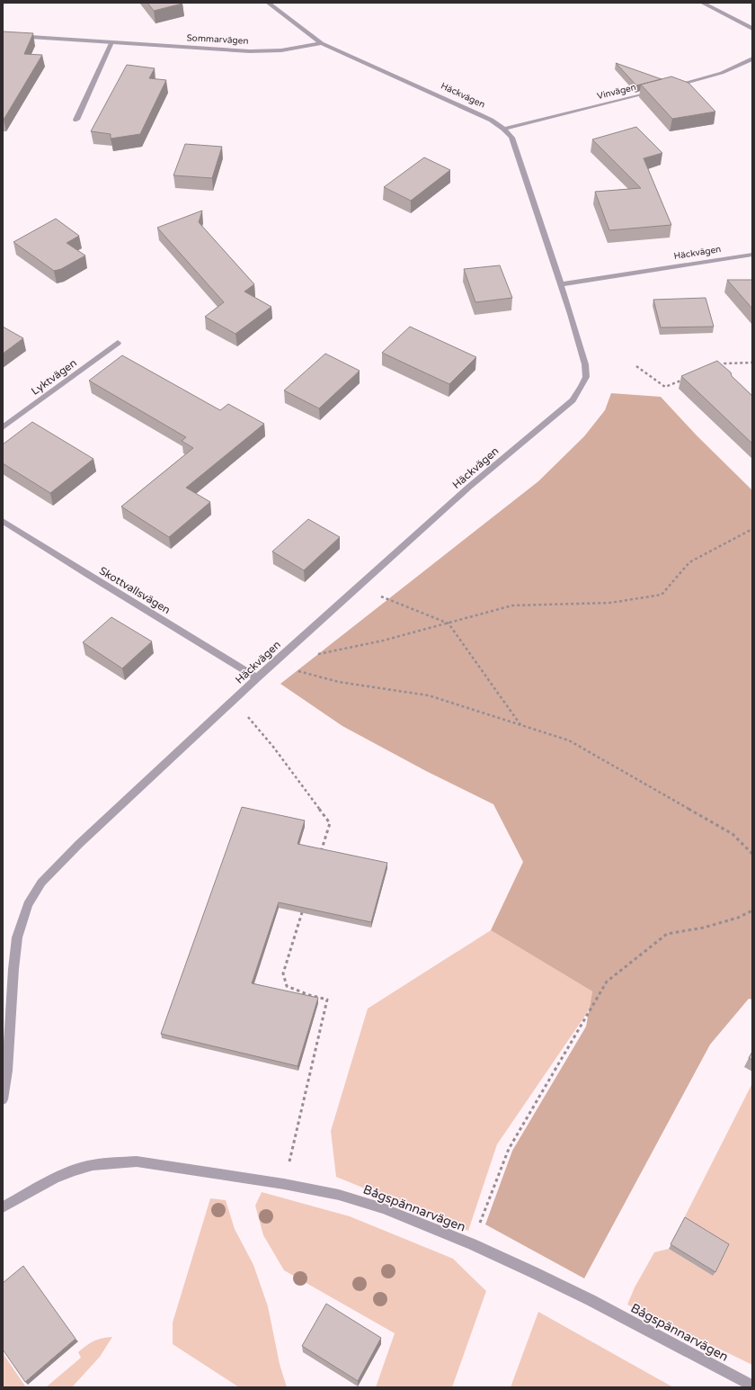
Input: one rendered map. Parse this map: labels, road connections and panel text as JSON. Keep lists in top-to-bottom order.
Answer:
{
  "streets": {
    "street": [
      "Sommarvägen",
      "Vinvägen",
      "Häckvägen",
      "Lyktvägen",
      "Skottvallsvägen",
      "Bågspännarvägen"
    ]
  },
  "crossings": [
    ["Sommarvägen", "Häckvägen"],
    ["Vinvägen", "Häckvägen"],
    ["Häckvägen", "Skottvallsvägen"]
  ]
}
